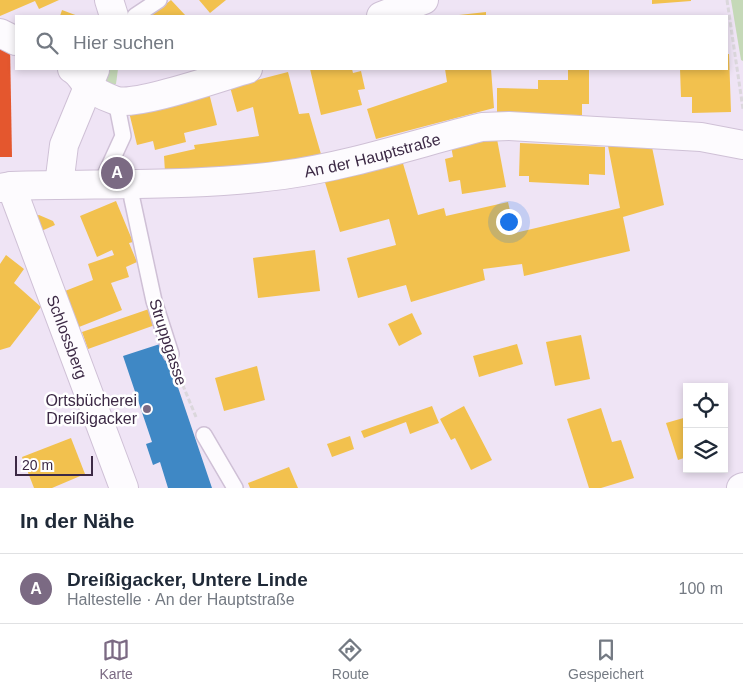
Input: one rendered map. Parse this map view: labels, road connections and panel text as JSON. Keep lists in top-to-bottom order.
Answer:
{
  "streets": {
    "street": ["An der Hauptstraße", "Schlossberg"],
    "lane": ["Struppgasse"]
  },
  "crossings": [
    ["An der Hauptstraße", "Schlossberg"],
    ["An der Hauptstraße", "Struppgasse"]
  ],
  "places": ["Ortsbücherei Dreißigacker"],
  "scale_bar": "20 m",
  "page": {
    "search": "Hier suchen",
    "pins": "A",
    "scale": "20 m",
    "heading": "In der Nähe",
    "list": [
      {
        "mark": "A",
        "name": "Dreißigacker, Untere Linde",
        "note": "Haltestelle · An der Hauptstraße",
        "value": "100 m"
      }
    ],
    "nav": ["Karte", "Route", "Gespeichert"]
  }
}
